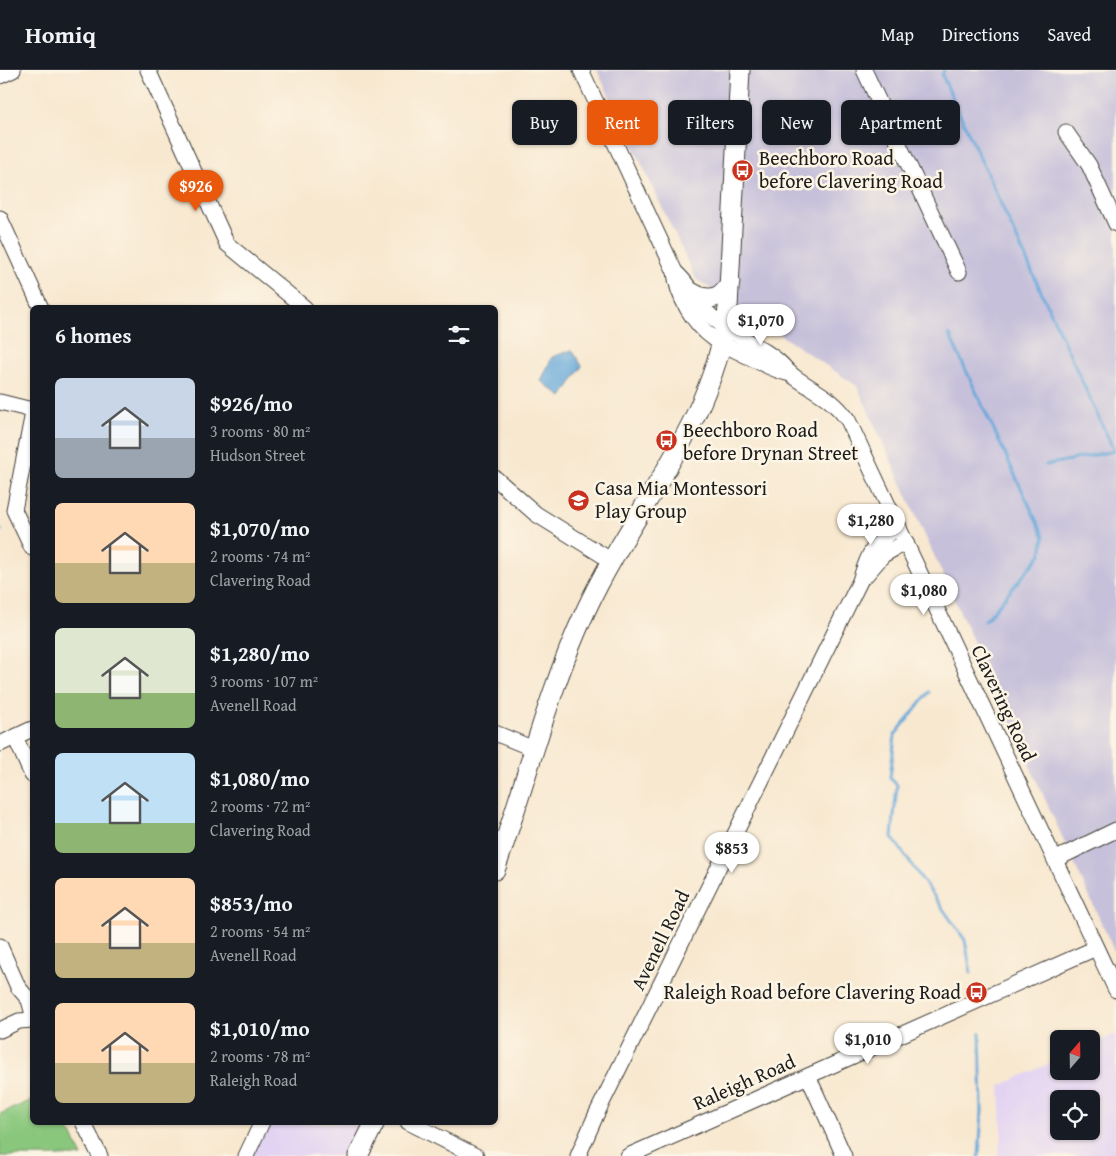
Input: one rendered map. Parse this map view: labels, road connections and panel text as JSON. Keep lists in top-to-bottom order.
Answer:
{
  "streets": {
    "street": ["Clavering Road", "Avenell Road", "Raleigh Road"]
  },
  "crossings": [
    ["Clavering Road", "Avenell Road"],
    ["Clavering Road", "Raleigh Road"]
  ],
  "places": {
    "bus stop": ["Beechboro Road before Clavering Road", "Beechboro Road before Drynan Street", "Raleigh Road before Clavering Road"],
    "school or university": ["Casa Mia Montessori Play Group"]
  },
  "north": "top",
  "page": {
    "header": "Homiq",
    "nav": ["Map", "Directions", "Saved"],
    "chip": [
      "Buy",
      "Rent",
      "Filters",
      "New",
      "Apartment"
    ],
    "price": [
      "$926",
      "$1,070",
      "$1,280",
      "$1,080",
      "$853",
      "$1,010"
    ],
    "heading": "6 homes",
    "list": [
      {
        "name": "$926/mo",
        "note": "3 rooms · 80 m² · Hudson Street"
      },
      {
        "name": "$1,070/mo",
        "note": "2 rooms · 74 m² · Clavering Road"
      },
      {
        "name": "$1,280/mo",
        "note": "3 rooms · 107 m² · Avenell Road"
      },
      {
        "name": "$1,080/mo",
        "note": "2 rooms · 72 m² · Clavering Road"
      },
      {
        "name": "$853/mo",
        "note": "2 rooms · 54 m² · Avenell Road"
      },
      {
        "name": "$1,010/mo",
        "note": "2 rooms · 78 m² · Raleigh Road"
      }
    ]
  }
}
